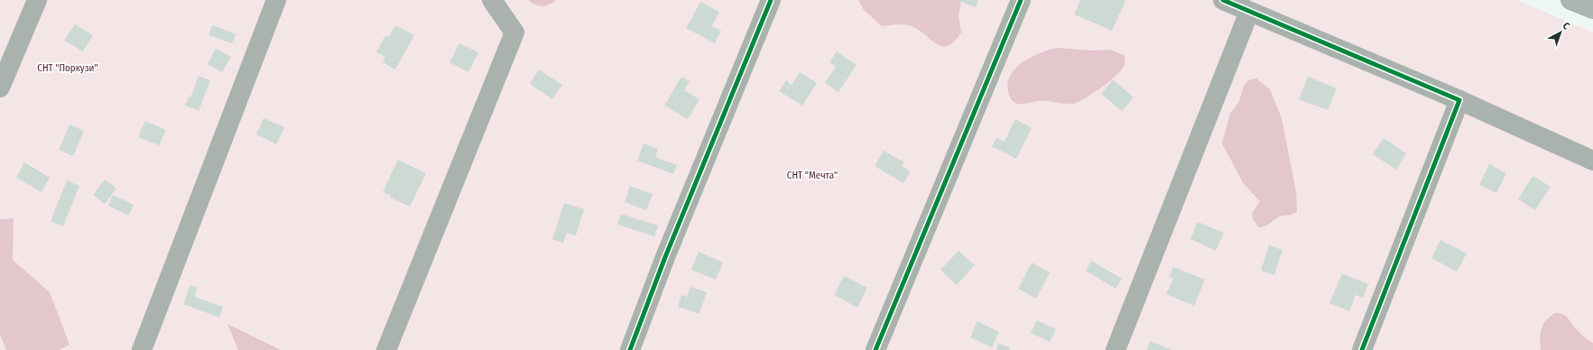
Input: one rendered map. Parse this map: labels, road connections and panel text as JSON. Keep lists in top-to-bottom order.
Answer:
{
  "parks": ["СНТ \"Поркузи\"", "СНТ \"Мечта\""],
  "north": "top right"
}
